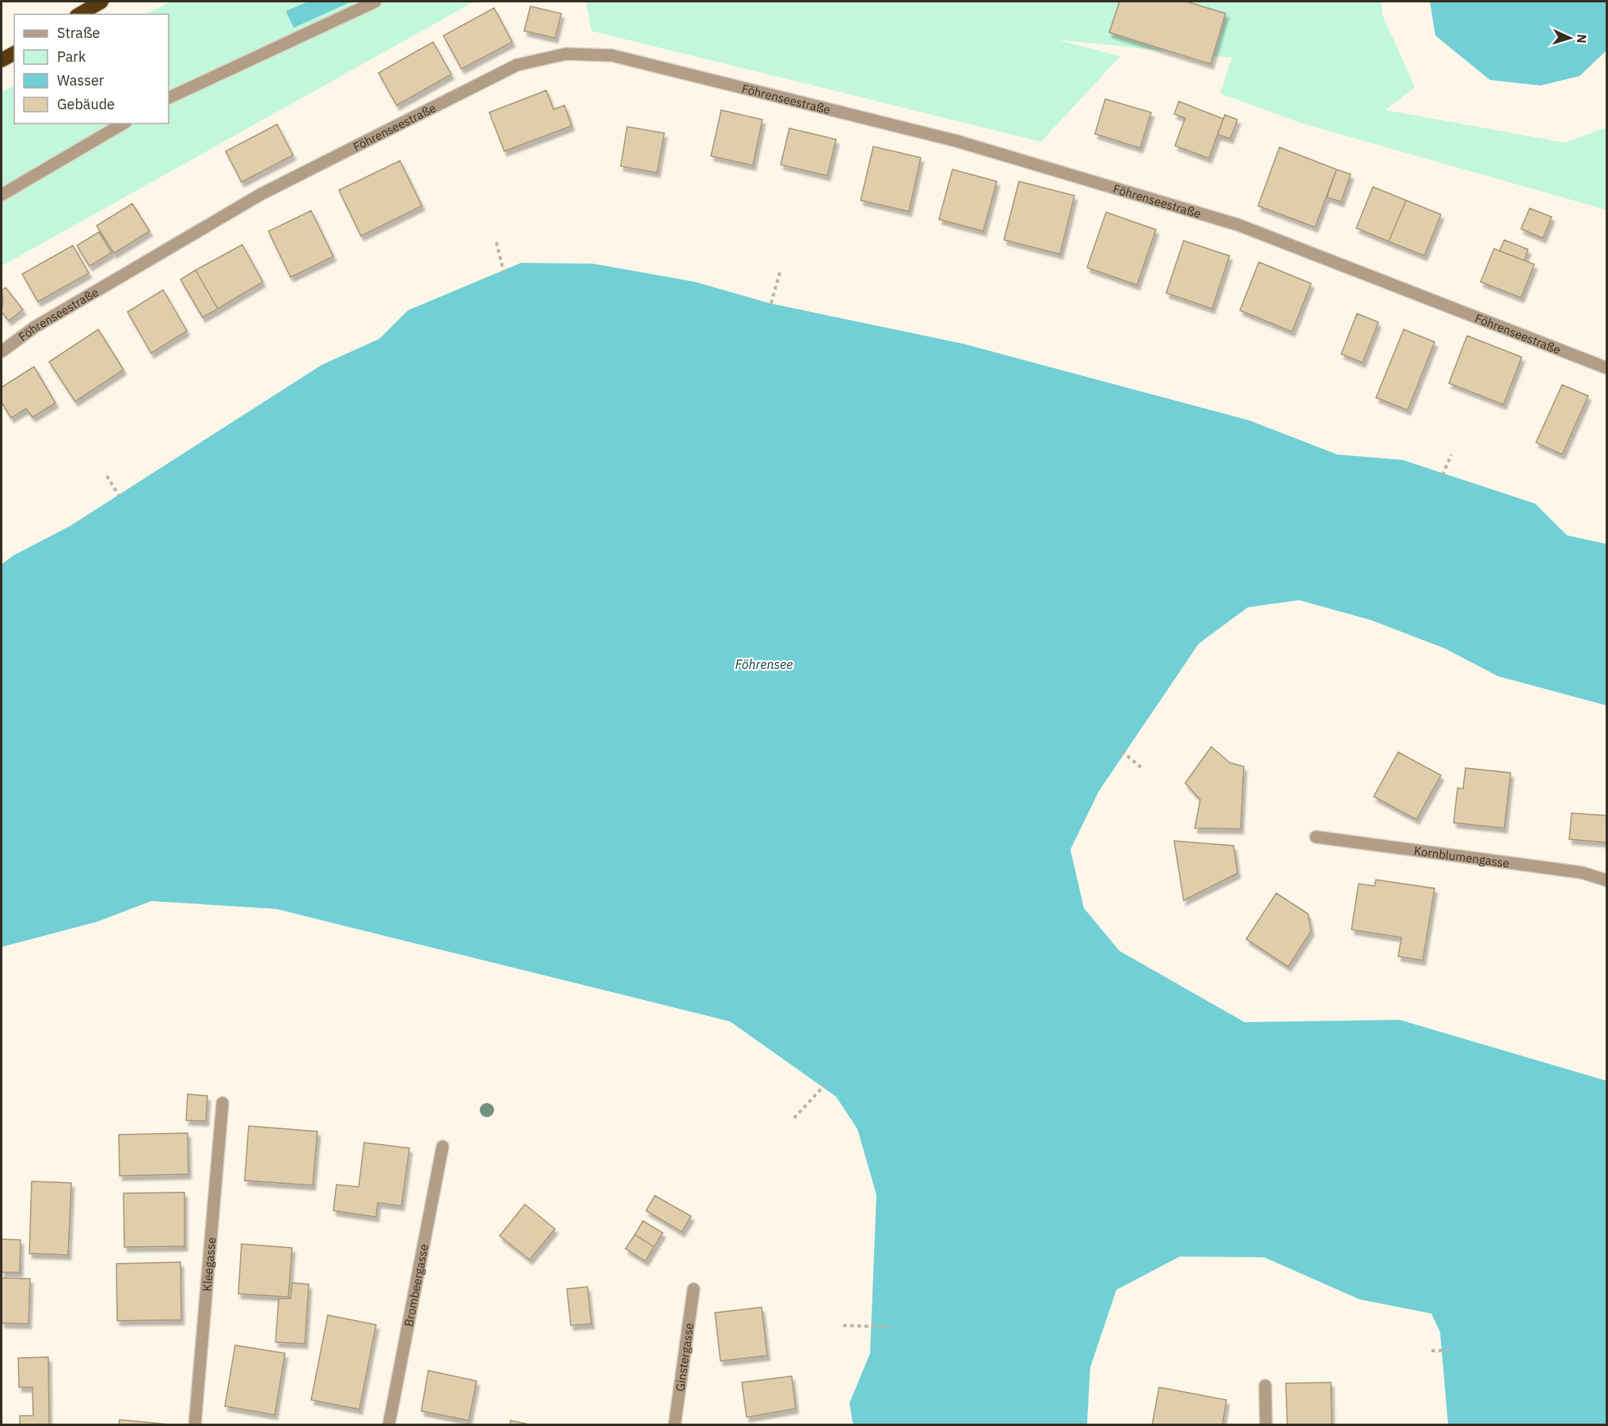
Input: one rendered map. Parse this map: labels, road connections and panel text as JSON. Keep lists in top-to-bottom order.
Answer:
{
  "streets": {
    "street": [
      "Föhrenseestraße",
      "Kornblumengasse",
      "Kleegasse",
      "Brombeergasse",
      "Ginstergasse"
    ]
  },
  "water": ["Föhrensee"],
  "legend": [
    "Straße",
    "Park",
    "Wasser",
    "Gebäude"
  ],
  "north": "right"
}
